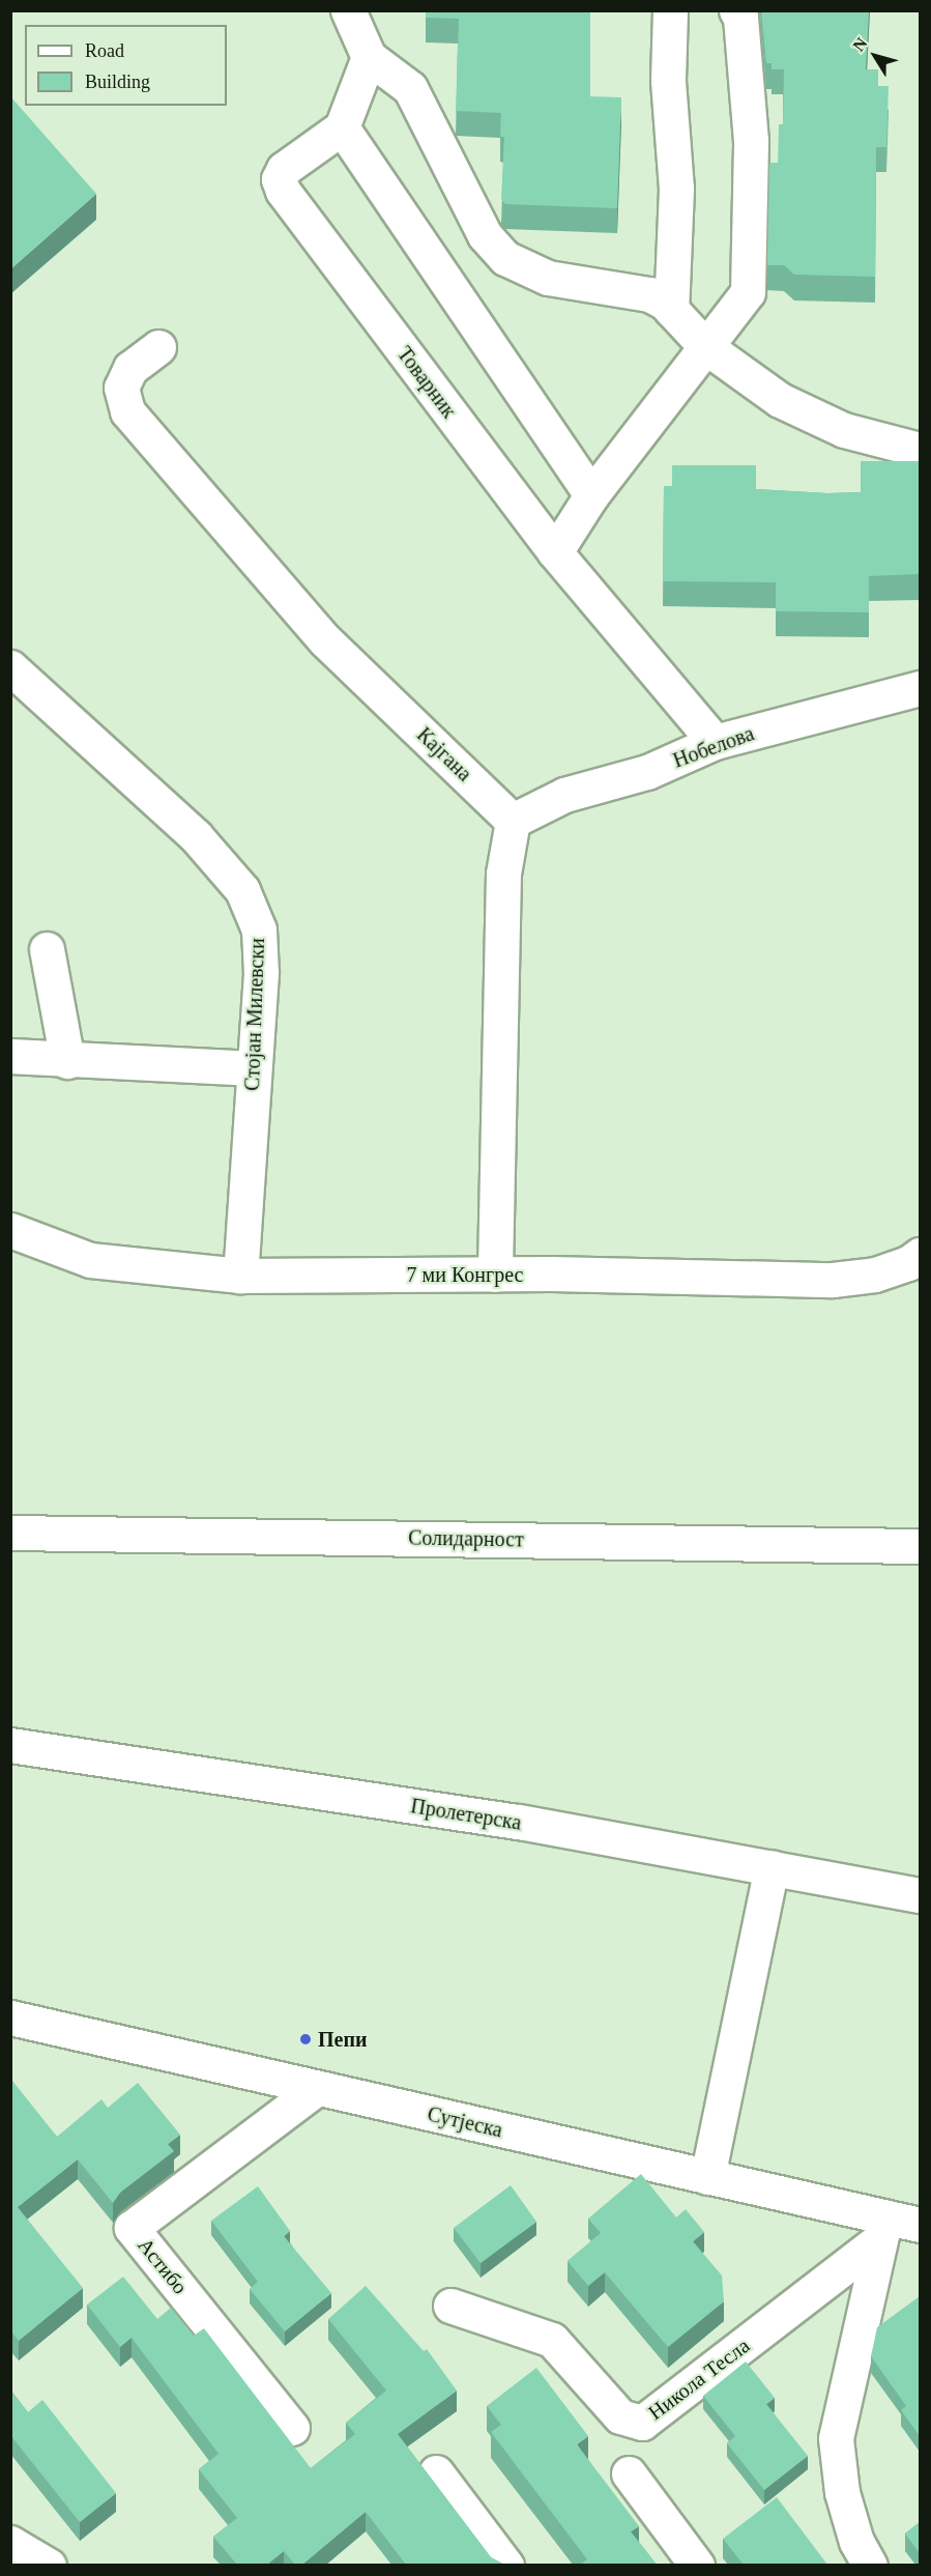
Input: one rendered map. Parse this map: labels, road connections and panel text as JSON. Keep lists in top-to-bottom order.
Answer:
{
  "streets": {
    "street": [
      "Товарник",
      "Нобелова",
      "Кајгана",
      "Стојан Милевски",
      "7 ми Конгрес",
      "Солидарност",
      "Пролетерска",
      "Сутјеска",
      "Астибо",
      "Никола Тесла"
    ]
  },
  "crossings": [
    ["Товарник", "Нобелова"],
    ["Нобелова", "Кајгана"],
    ["Стојан Милевски", "7 ми Конгрес"],
    ["Сутјеска", "Астибо"],
    ["Сутјеска", "Никола Тесла"]
  ],
  "places": ["Пепи"],
  "legend": ["Road", "Building"],
  "north": "top left"
}
